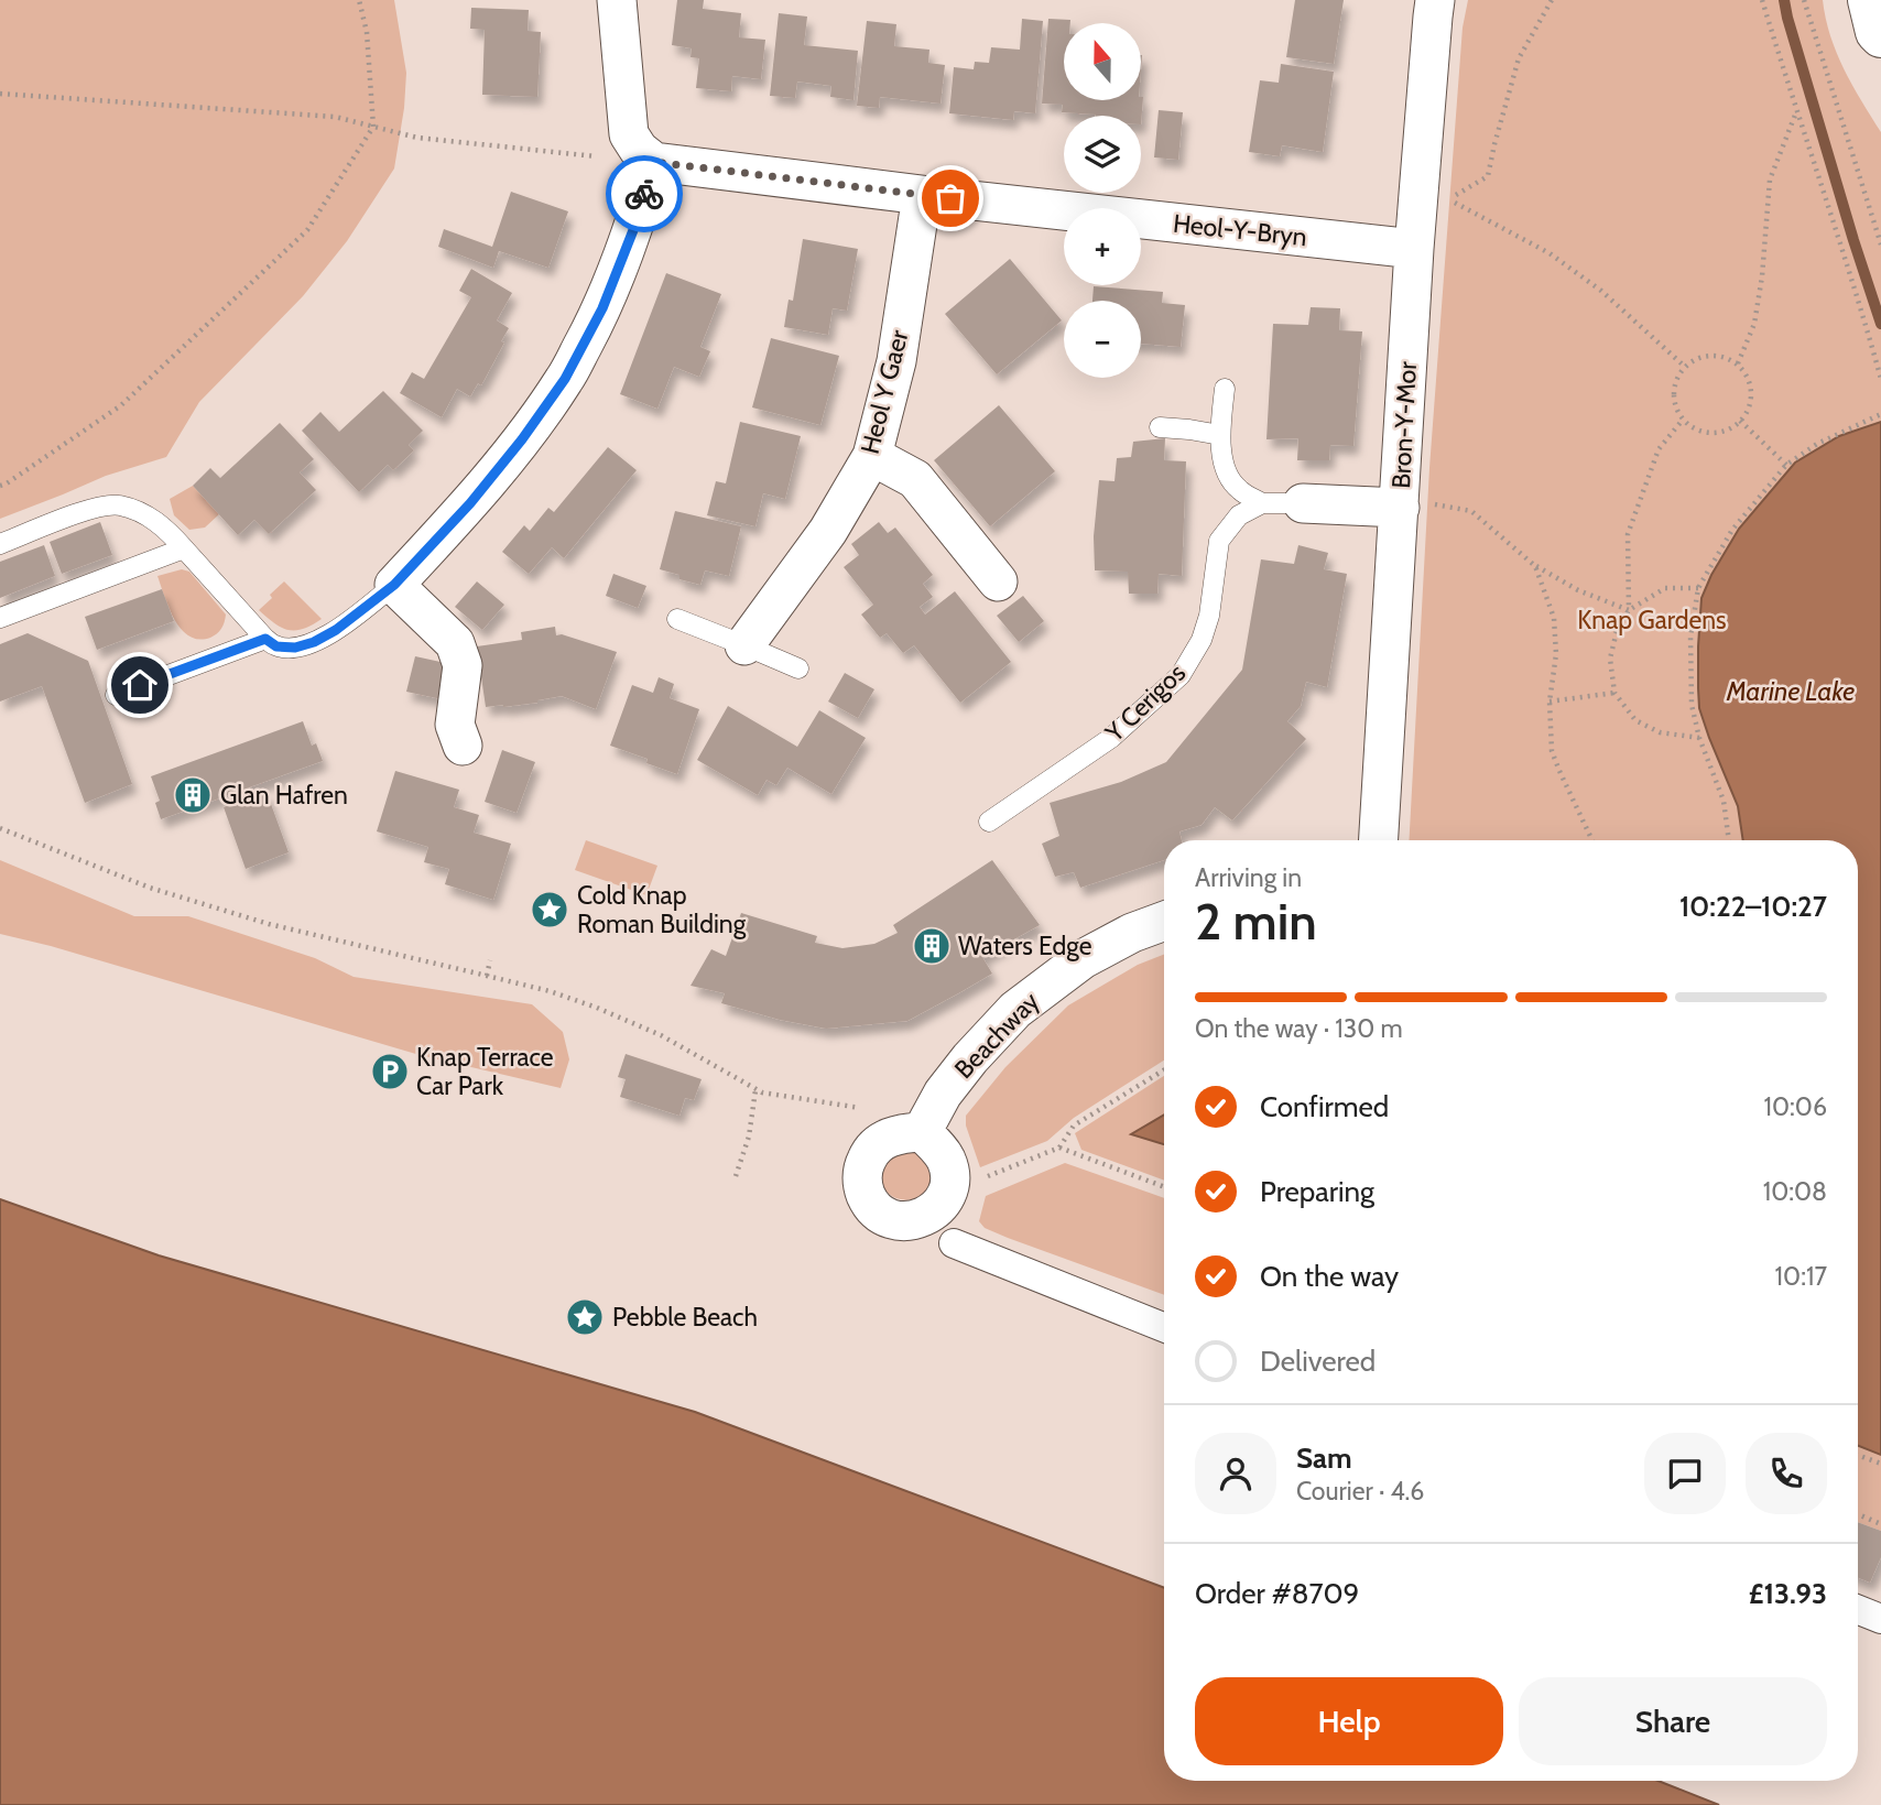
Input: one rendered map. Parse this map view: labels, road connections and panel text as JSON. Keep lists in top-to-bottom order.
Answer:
{
  "streets": {
    "street": [
      "Heol-Y-Bryn",
      "Heol Y Gaer",
      "Bron-Y-Mor",
      "Beachway"
    ],
    "lane": ["Y Cerigos"]
  },
  "crossings": [
    ["Heol-Y-Bryn", "Heol Y Gaer"],
    ["Heol-Y-Bryn", "Bron-Y-Mor"]
  ],
  "water": ["Marine Lake"],
  "parks": ["Knap Gardens"],
  "places": {
    "building": ["Glan Hafren", "Waters Edge"],
    "place": ["Cold Knap Roman Building", "Pebble Beach"],
    "parking": ["Knap Terrace Car Park"]
  },
  "north": "top",
  "page": {
    "map_buttons": ["+", "−"],
    "heading": ["2 min", "Arriving in", "10:22–10:27"],
    "panel": [
      "Sam",
      "Courier · 4.6",
      "Order #8709",
      "£13.93"
    ],
    "bar": "On the way · 130 m",
    "list": [
      ["Confirmed", "10:06"],
      ["Preparing", "10:08"],
      ["On the way", "10:17"],
      "Delivered"
    ],
    "buttons": ["Help", "Share"]
  }
}
